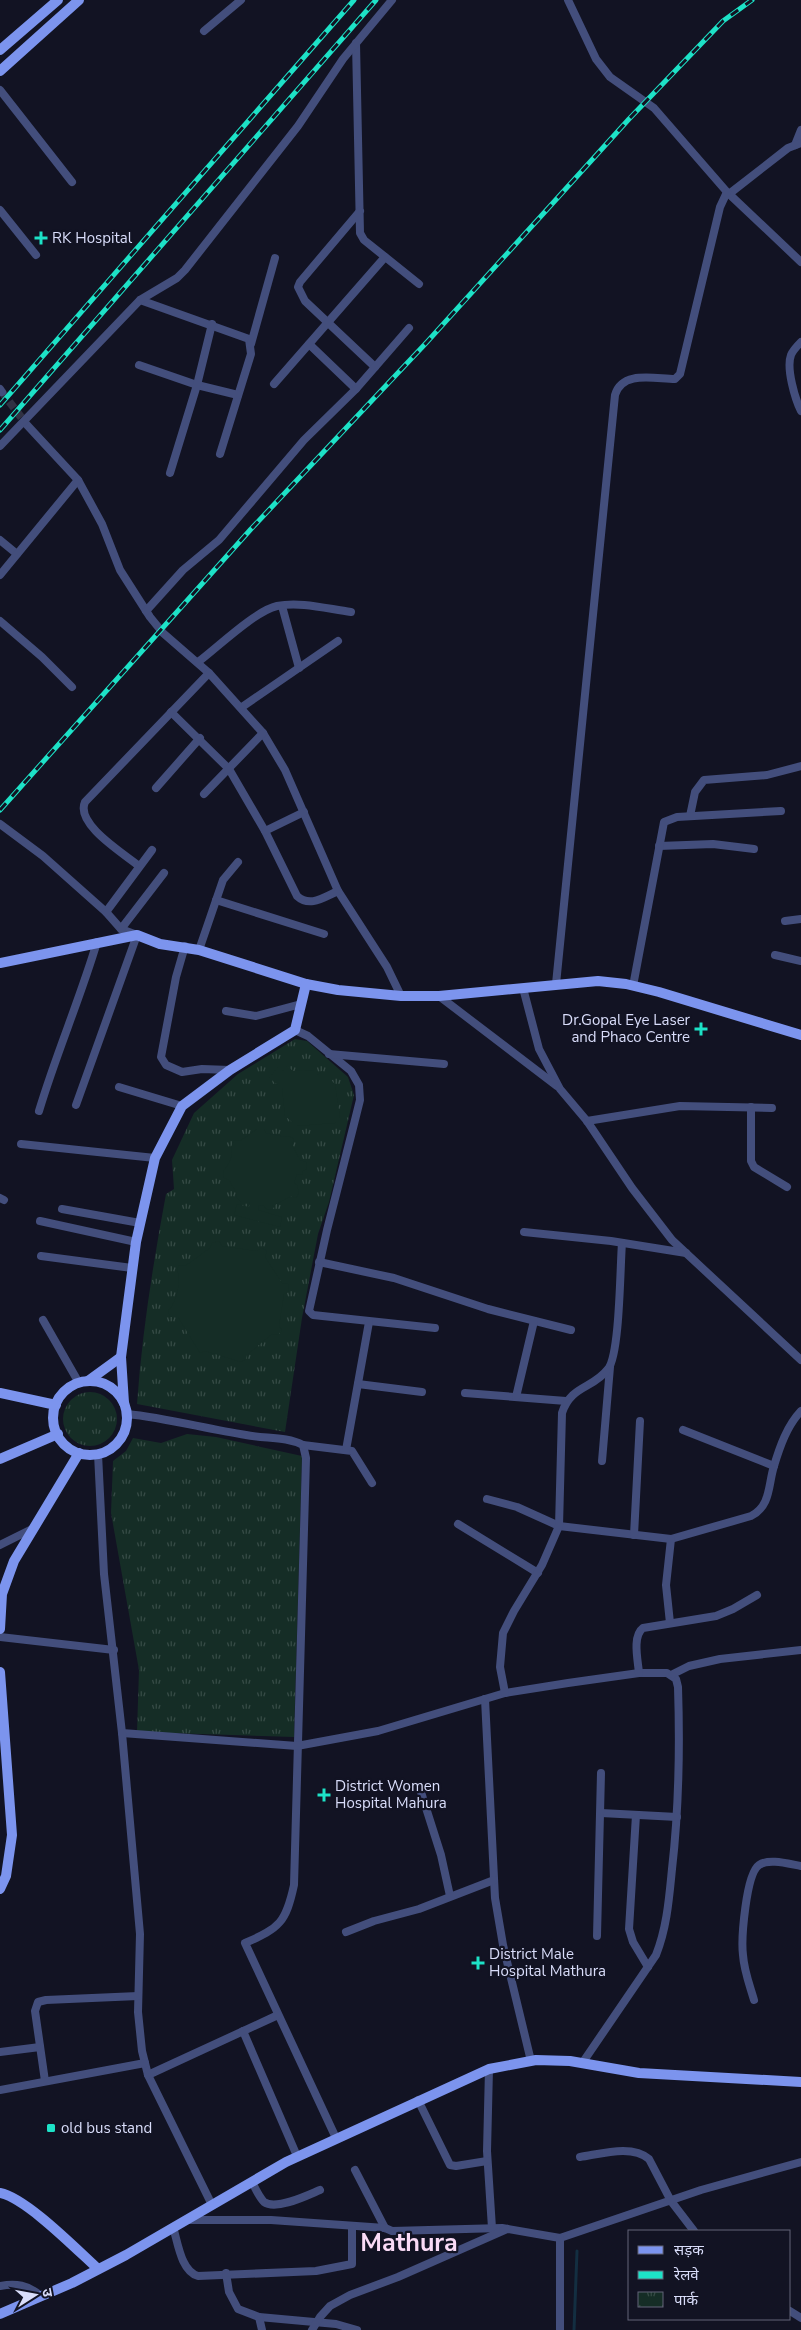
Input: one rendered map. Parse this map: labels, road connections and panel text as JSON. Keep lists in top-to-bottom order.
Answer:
{
  "districts": ["Mathura"],
  "places": {
    "health": [
      "RK Hospital",
      "Dr.Gopal Eye Laser and Phaco Centre",
      "District Women Hospital Mahura",
      "District Male Hospital Mathura"
    ],
    "transit": ["old bus stand"]
  },
  "legend": ["सड़क", "रेलवे", "पार्क"],
  "north": "right"
}
